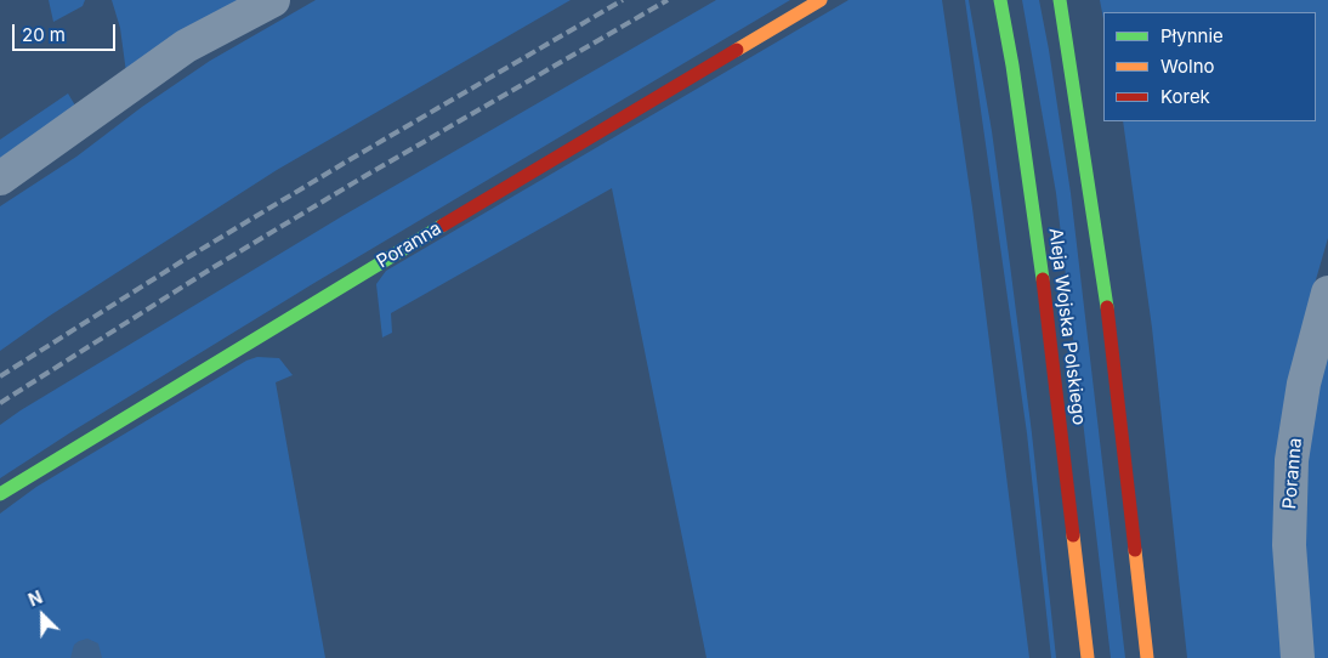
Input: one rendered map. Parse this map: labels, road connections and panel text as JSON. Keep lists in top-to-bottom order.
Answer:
{
  "streets": {
    "main road": ["Poranna", "Aleja Wojska Polskiego"]
  },
  "legend": ["Płynnie", "Wolno", "Korek"],
  "scale_bar": "20 m",
  "north": "top left"
}
